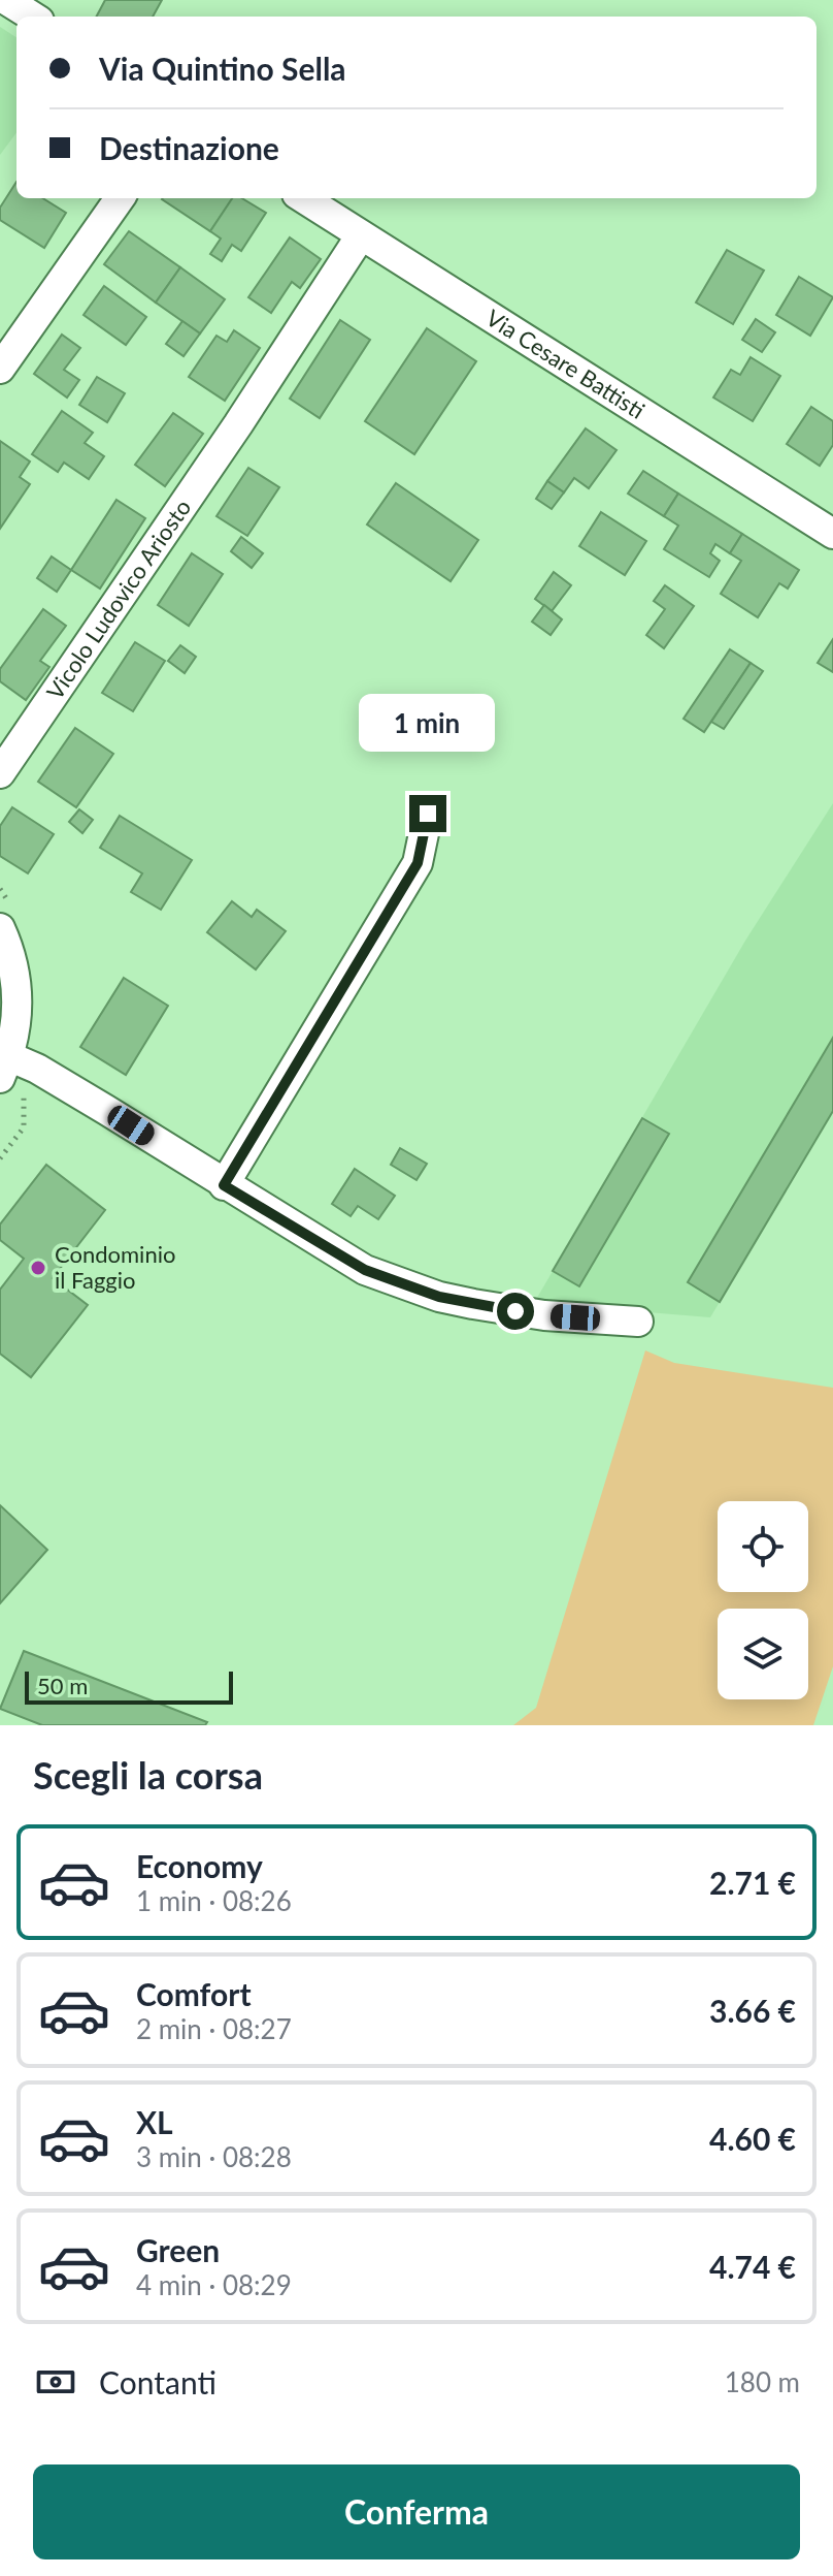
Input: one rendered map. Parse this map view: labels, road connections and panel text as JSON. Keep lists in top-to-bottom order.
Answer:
{
  "streets": {
    "street": ["Via Cesare Battisti", "Vicolo Ludovico Ariosto"]
  },
  "crossings": [
    ["Via Cesare Battisti", "Vicolo Ludovico Ariosto"]
  ],
  "places": ["Condominio il Faggio"],
  "scale_bar": "50 m",
  "page": {
    "banner": ["Via Quintino Sella", "Destinazione"],
    "bubble": "1 min",
    "scale": "50 m",
    "heading": "Scegli la corsa",
    "list": [
      {
        "name": "Economy",
        "note": "1 min · 08:26",
        "value": "2.71 €"
      },
      {
        "name": "Comfort",
        "note": "2 min · 08:27",
        "value": "3.66 €"
      },
      {
        "name": "XL",
        "note": "3 min · 08:28",
        "value": "4.60 €"
      },
      {
        "name": "Green",
        "note": "4 min · 08:29",
        "value": "4.74 €"
      }
    ],
    "pay": ["Contanti", "180 m"],
    "buttons": "Conferma"
  }
}
